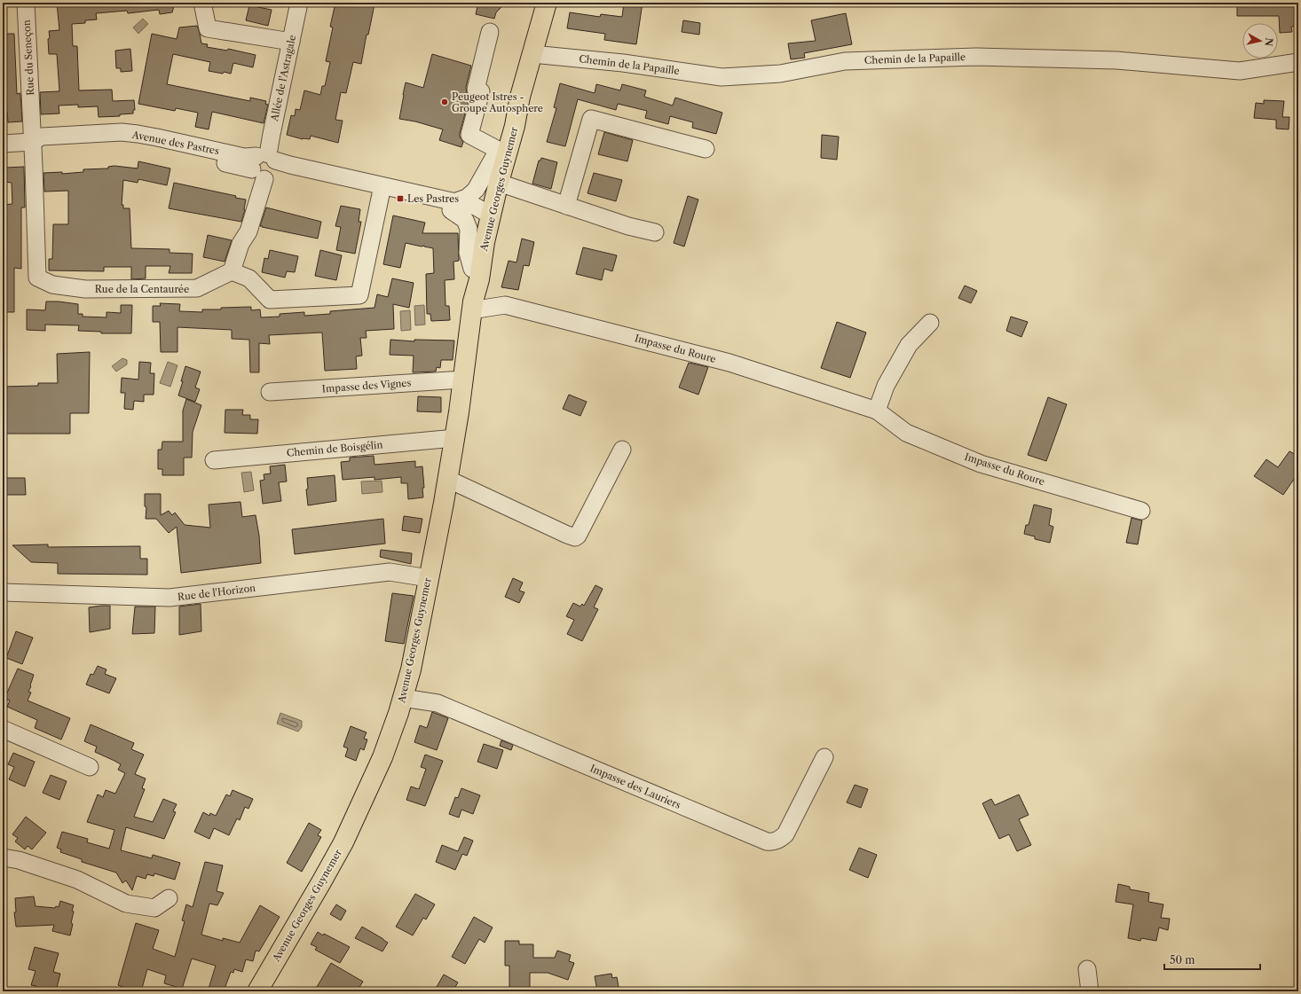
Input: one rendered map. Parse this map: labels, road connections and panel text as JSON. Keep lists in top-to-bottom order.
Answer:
{
  "streets": {
    "main road": ["Avenue Georges Guynemer"],
    "street": [
      "Rue du Seneçon",
      "Chemin de la Papaille",
      "Allée de l'Astragale",
      "Avenue des Pastres",
      "Rue de la Centaurée",
      "Impasse du Roure",
      "Impasse des Vignes",
      "Chemin de Boisgélin",
      "Rue de l'Horizon",
      "Impasse des Lauriers"
    ]
  },
  "crossings": [
    ["Rue du Seneçon", "Rue de la Centaurée"],
    ["Chemin de la Papaille", "Avenue Georges Guynemer"],
    ["Allée de l'Astragale", "Avenue des Pastres"],
    ["Allée de l'Astragale", "Rue de la Centaurée"],
    ["Avenue des Pastres", "Avenue Georges Guynemer"],
    ["Avenue des Pastres", "Rue de la Centaurée"],
    ["Avenue Georges Guynemer", "Impasse du Roure"],
    ["Avenue Georges Guynemer", "Impasse des Vignes"],
    ["Avenue Georges Guynemer", "Chemin de Boisgélin"],
    ["Avenue Georges Guynemer", "Rue de l'Horizon"],
    ["Avenue Georges Guynemer", "Impasse des Lauriers"]
  ],
  "places": {
    "other": ["Peugeot Istres - Groupe Autosphere"],
    "transit": ["Les Pastres"]
  },
  "scale_bar": "50 m",
  "north": "right"
}
